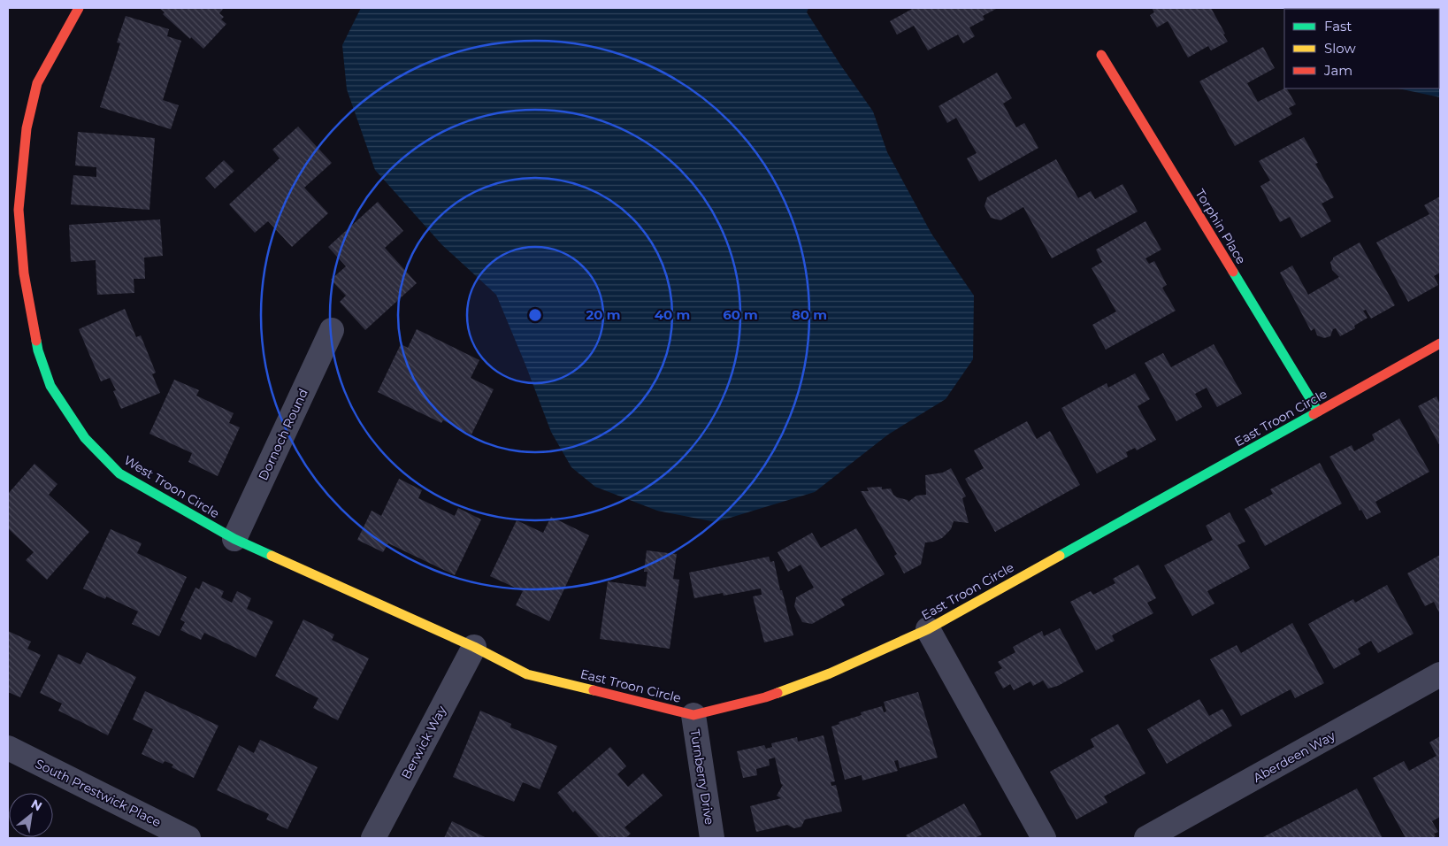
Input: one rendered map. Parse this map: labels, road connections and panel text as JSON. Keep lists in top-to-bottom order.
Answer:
{
  "streets": {
    "street": [
      "Torphin Place",
      "East Troon Circle",
      "Dornoch Round",
      "West Troon Circle",
      "Berwick Way",
      "Aberdeen Way",
      "Turnberry Drive",
      "South Prestwick Place"
    ]
  },
  "crossings": [
    ["Torphin Place", "East Troon Circle"],
    ["East Troon Circle", "West Troon Circle"],
    ["East Troon Circle", "Berwick Way"],
    ["East Troon Circle", "Turnberry Drive"],
    ["Dornoch Round", "West Troon Circle"],
    ["West Troon Circle", "Berwick Way"]
  ],
  "legend": ["Fast", "Slow", "Jam"],
  "north": "top right",
  "rings": [
    "20 m",
    "40 m",
    "60 m",
    "80 m"
  ]
}
